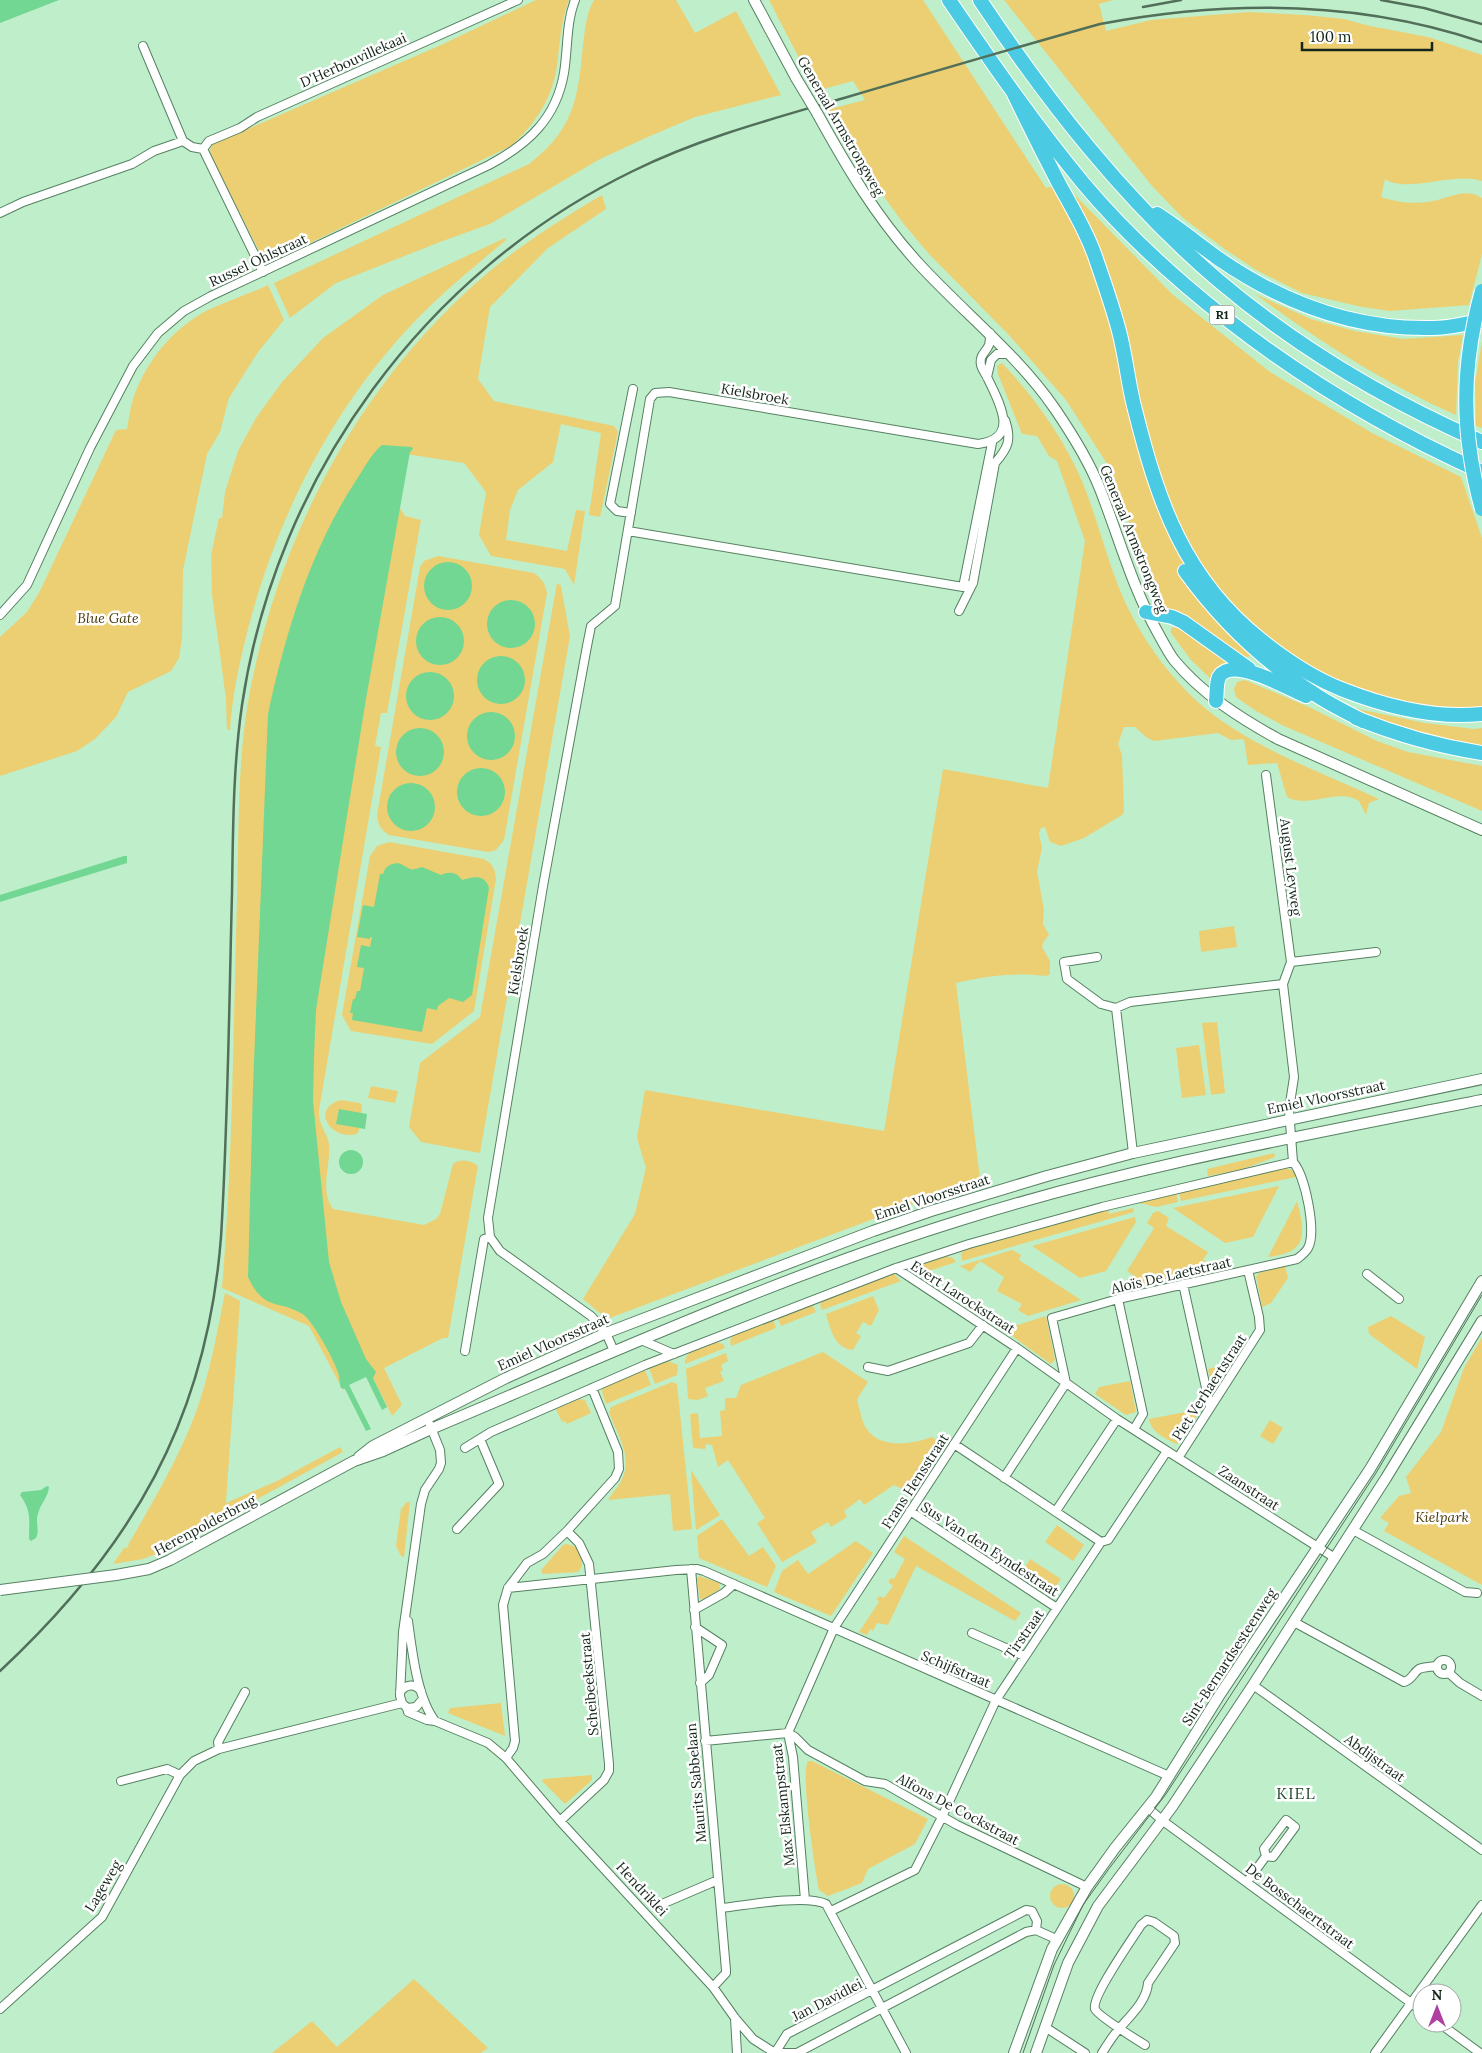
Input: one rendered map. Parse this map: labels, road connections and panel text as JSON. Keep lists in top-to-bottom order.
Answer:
{
  "streets": {
    "highway": ["R1"],
    "street": [
      "D'Herbouvillekaai",
      "Generaal Armstrongweg",
      "Russel Ohlstraat",
      "Kielsbroek",
      "August Leyweg",
      "Emiel Vloorsstraat",
      "Aloïs De Laetstraat",
      "Evert Larockstraat",
      "Piet Verhaertstraat",
      "Frans Hensstraat",
      "Zaanstraat",
      "Herenpolderbrug",
      "Sus Van den Eyndestraat",
      "Tirstraat",
      "Sint-Bernardsesteenweg",
      "Schijfstraat",
      "Scheibeekstraat",
      "Abdijstraat",
      "Maurits Sabbelaan",
      "Max Elskampstraat",
      "Alfons De Cockstraat",
      "Lageweg",
      "Hendriklei",
      "De Bosschaertstraat",
      "Jan Davidlei"
    ]
  },
  "crossings": [
    ["August Leyweg", "Emiel Vloorsstraat"],
    ["Emiel Vloorsstraat", "Herenpolderbrug"],
    ["Aloïs De Laetstraat", "Evert Larockstraat"],
    ["Aloïs De Laetstraat", "Piet Verhaertstraat"],
    ["Aloïs De Laetstraat", "Zaanstraat"],
    ["Evert Larockstraat", "Frans Hensstraat"],
    ["Evert Larockstraat", "Zaanstraat"],
    ["Piet Verhaertstraat", "Zaanstraat"],
    ["Frans Hensstraat", "Sus Van den Eyndestraat"],
    ["Frans Hensstraat", "Schijfstraat"],
    ["Frans Hensstraat", "Max Elskampstraat"],
    ["Zaanstraat", "Tirstraat"],
    ["Zaanstraat", "Sint-Bernardsesteenweg"],
    ["Sus Van den Eyndestraat", "Tirstraat"],
    ["Tirstraat", "Schijfstraat"],
    ["Tirstraat", "Alfons De Cockstraat"],
    ["Sint-Bernardsesteenweg", "Schijfstraat"],
    ["Sint-Bernardsesteenweg", "Alfons De Cockstraat"],
    ["Sint-Bernardsesteenweg", "De Bosschaertstraat"],
    ["Schijfstraat", "Maurits Sabbelaan"],
    ["Schijfstraat", "Max Elskampstraat"],
    ["Scheibeekstraat", "Hendriklei"],
    ["Maurits Sabbelaan", "Hendriklei"],
    ["Max Elskampstraat", "Alfons De Cockstraat"],
    ["Hendriklei", "Jan Davidlei"]
  ],
  "districts": ["KIEL"],
  "parks": ["Blue Gate", "Kielpark"],
  "scale_bar": "100 m",
  "north": "top"
}
